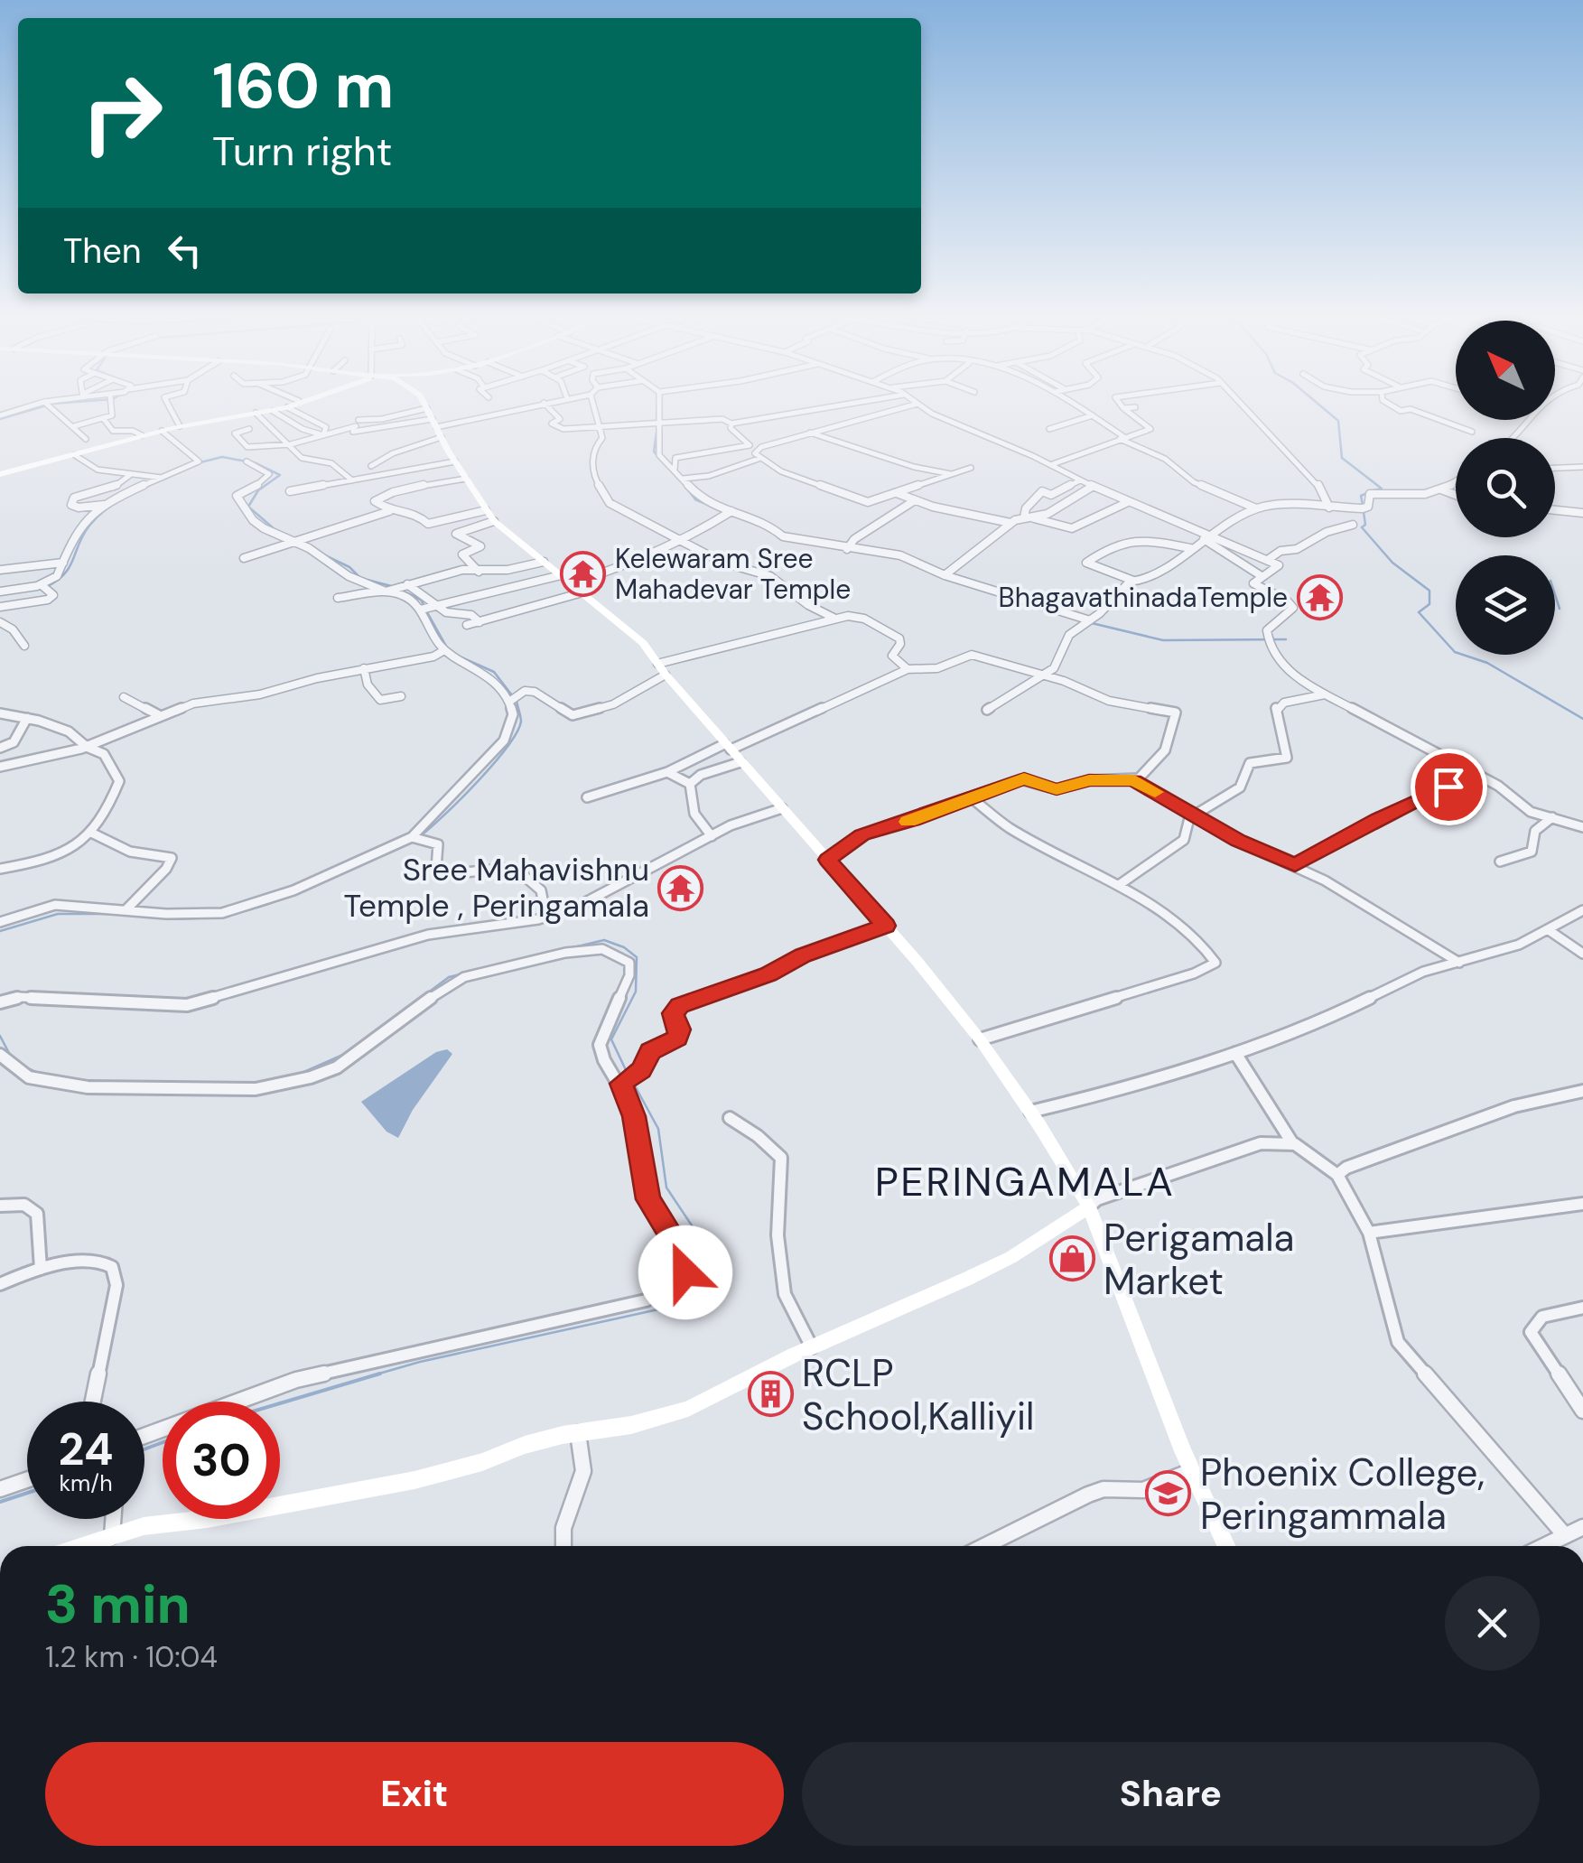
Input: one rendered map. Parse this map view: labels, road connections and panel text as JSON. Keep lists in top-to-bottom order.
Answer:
{
  "districts": ["PERINGAMALA"],
  "places": {
    "temple": ["Kelewaram Sree Mahadevar Temple", "BhagavathinadaTemple", "Sree Mahavishnu Temple , Peringamala"],
    "shop": ["Perigamala Market"],
    "building": ["RCLP School,Kalliyil"],
    "school or university": ["Phoenix College, Peringammala"]
  },
  "north": "top left",
  "page": {
    "turn": ["160 m", "Turn right"],
    "then": "Then",
    "speed": "24 km/h",
    "limit": "30",
    "heading": ["3 min", "1.2 km · 10:04"],
    "buttons": ["Exit", "Share"]
  }
}
